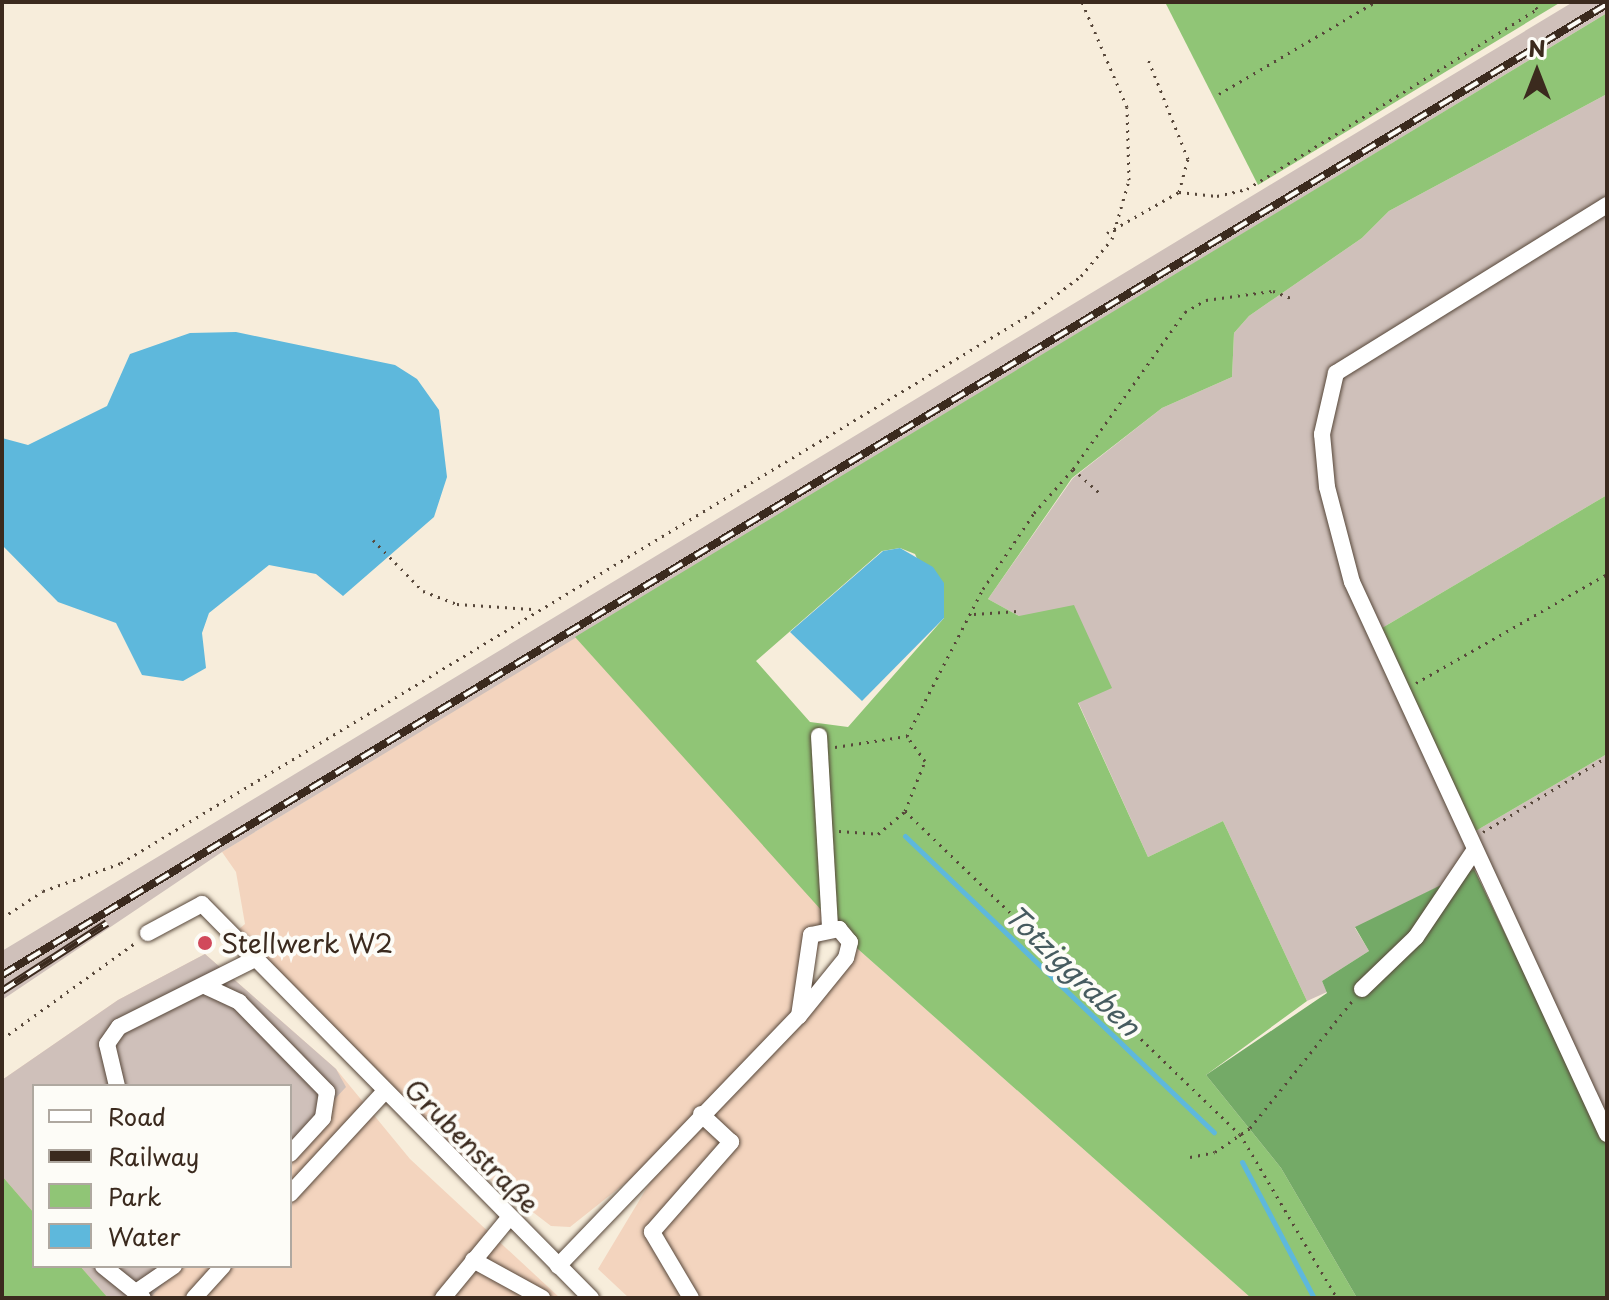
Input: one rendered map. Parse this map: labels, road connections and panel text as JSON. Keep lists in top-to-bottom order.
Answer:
{
  "streets": {
    "street": ["Grubenstraße"]
  },
  "water": ["Totziggraben"],
  "places": ["Stellwerk W2"],
  "legend": [
    "Road",
    "Railway",
    "Park",
    "Water"
  ],
  "north": "top"
}
